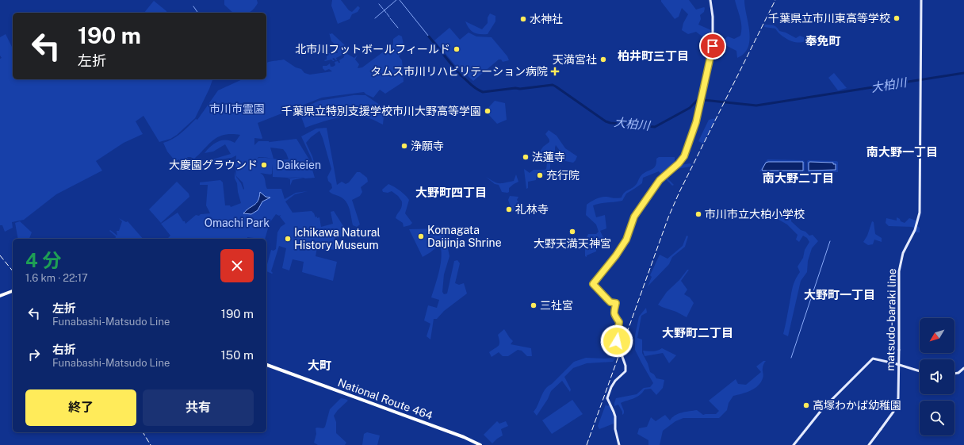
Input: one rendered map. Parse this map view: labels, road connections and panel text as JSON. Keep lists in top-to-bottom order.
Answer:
{
  "streets": {
    "highway": ["National Route 464"],
    "main road": ["matsudo-baraki line"]
  },
  "districts": [
    "奉免町",
    "柏井町三丁目",
    "南大野一丁目",
    "南大野二丁目",
    "大野町四丁目",
    "大野町一丁目",
    "大野町二丁目",
    "大町"
  ],
  "water": ["大柏川"],
  "parks": ["市川市霊園", "Daikeien", "Omachi Park"],
  "places": {
    "other": [
      "千葉県立市川東高等学校",
      "水神社",
      "北市川フットボールフィールド",
      "天満宮社",
      "千葉県立特別支援学校市川大野高等学園",
      "浄願寺",
      "法蓮寺",
      "大慶園グラウンド",
      "充行院",
      "礼林寺",
      "市川市立大柏小学校",
      "大野天満天神宮",
      "Komagata Daijinja Shrine",
      "Ichikawa Natural History Museum",
      "三社宮",
      "高塚わかば幼稚園"
    ],
    "health": ["タムス市川リハビリテーション病院"]
  },
  "north": "bottom left",
  "page": {
    "turn": ["190 m", "左折"],
    "heading": ["4 分", "1.6 km · 22:17"],
    "list": [
      {
        "name": "左折",
        "note": "Funabashi-Matsudo Line",
        "value": "190 m"
      },
      {
        "name": "右折",
        "note": "Funabashi-Matsudo Line",
        "value": "150 m"
      }
    ],
    "buttons": ["終了", "共有"]
  }
}
